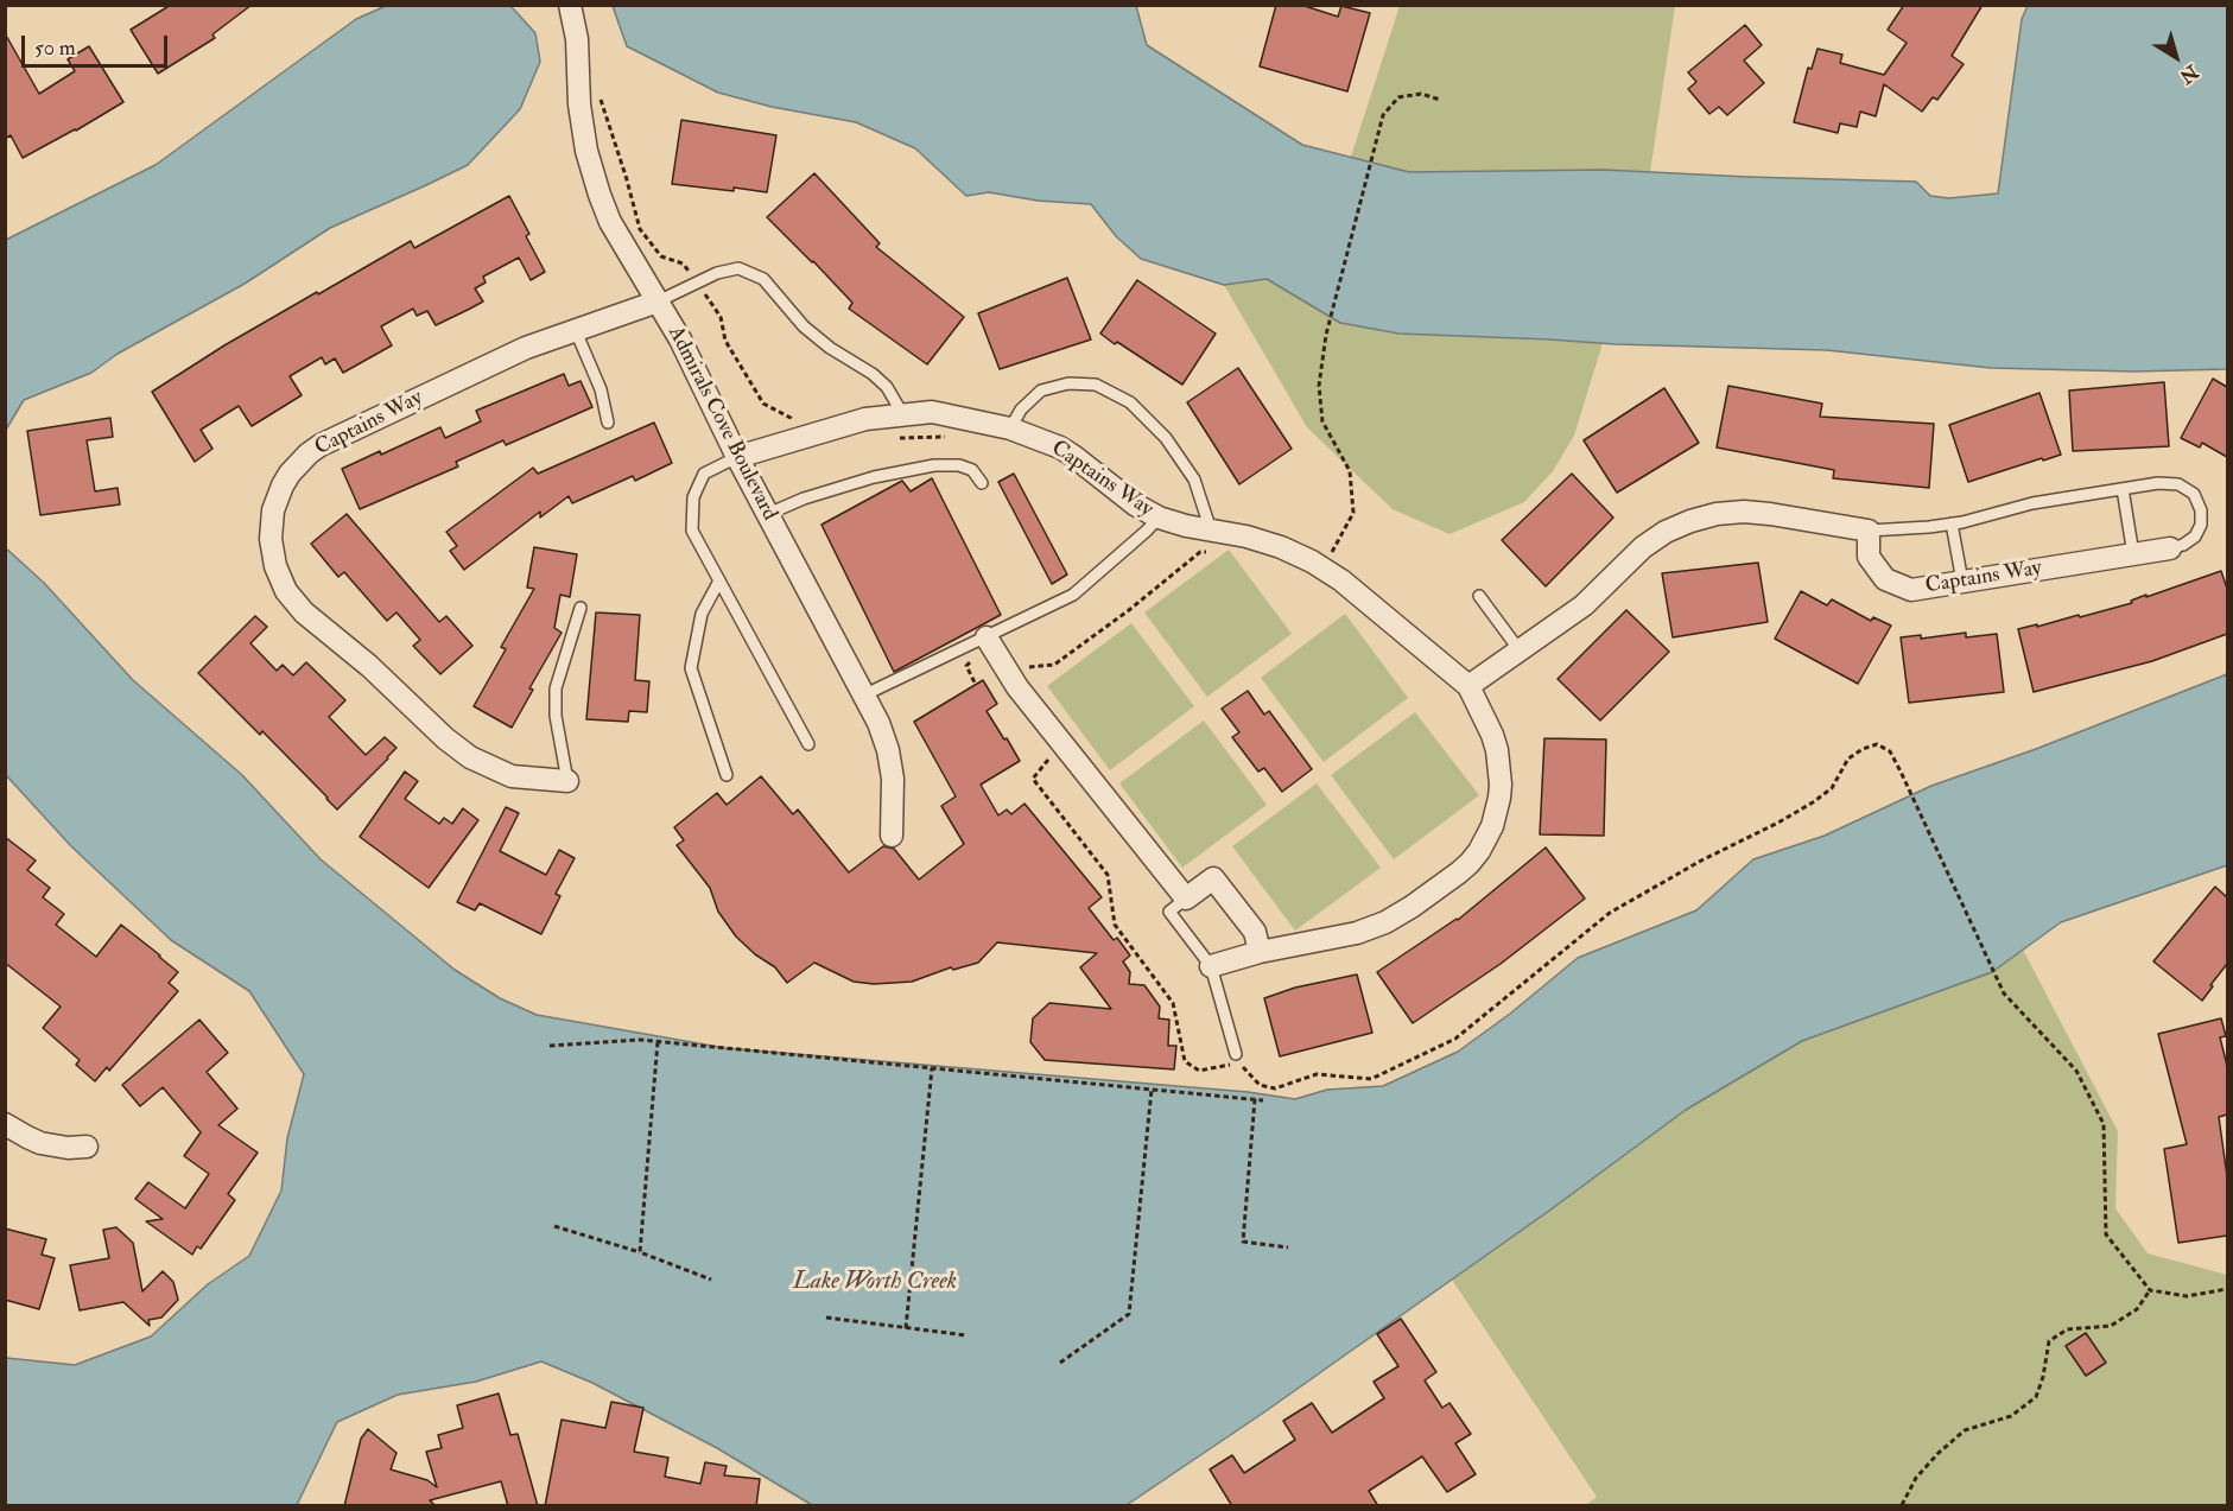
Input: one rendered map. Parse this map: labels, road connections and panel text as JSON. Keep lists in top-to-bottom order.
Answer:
{
  "streets": {
    "street": ["Captains Way", "Admirals Cove Boulevard"]
  },
  "crossings": [
    ["Captains Way", "Admirals Cove Boulevard"]
  ],
  "water": ["Lake Worth Creek"],
  "scale_bar": "50 m",
  "north": "bottom right"
}
